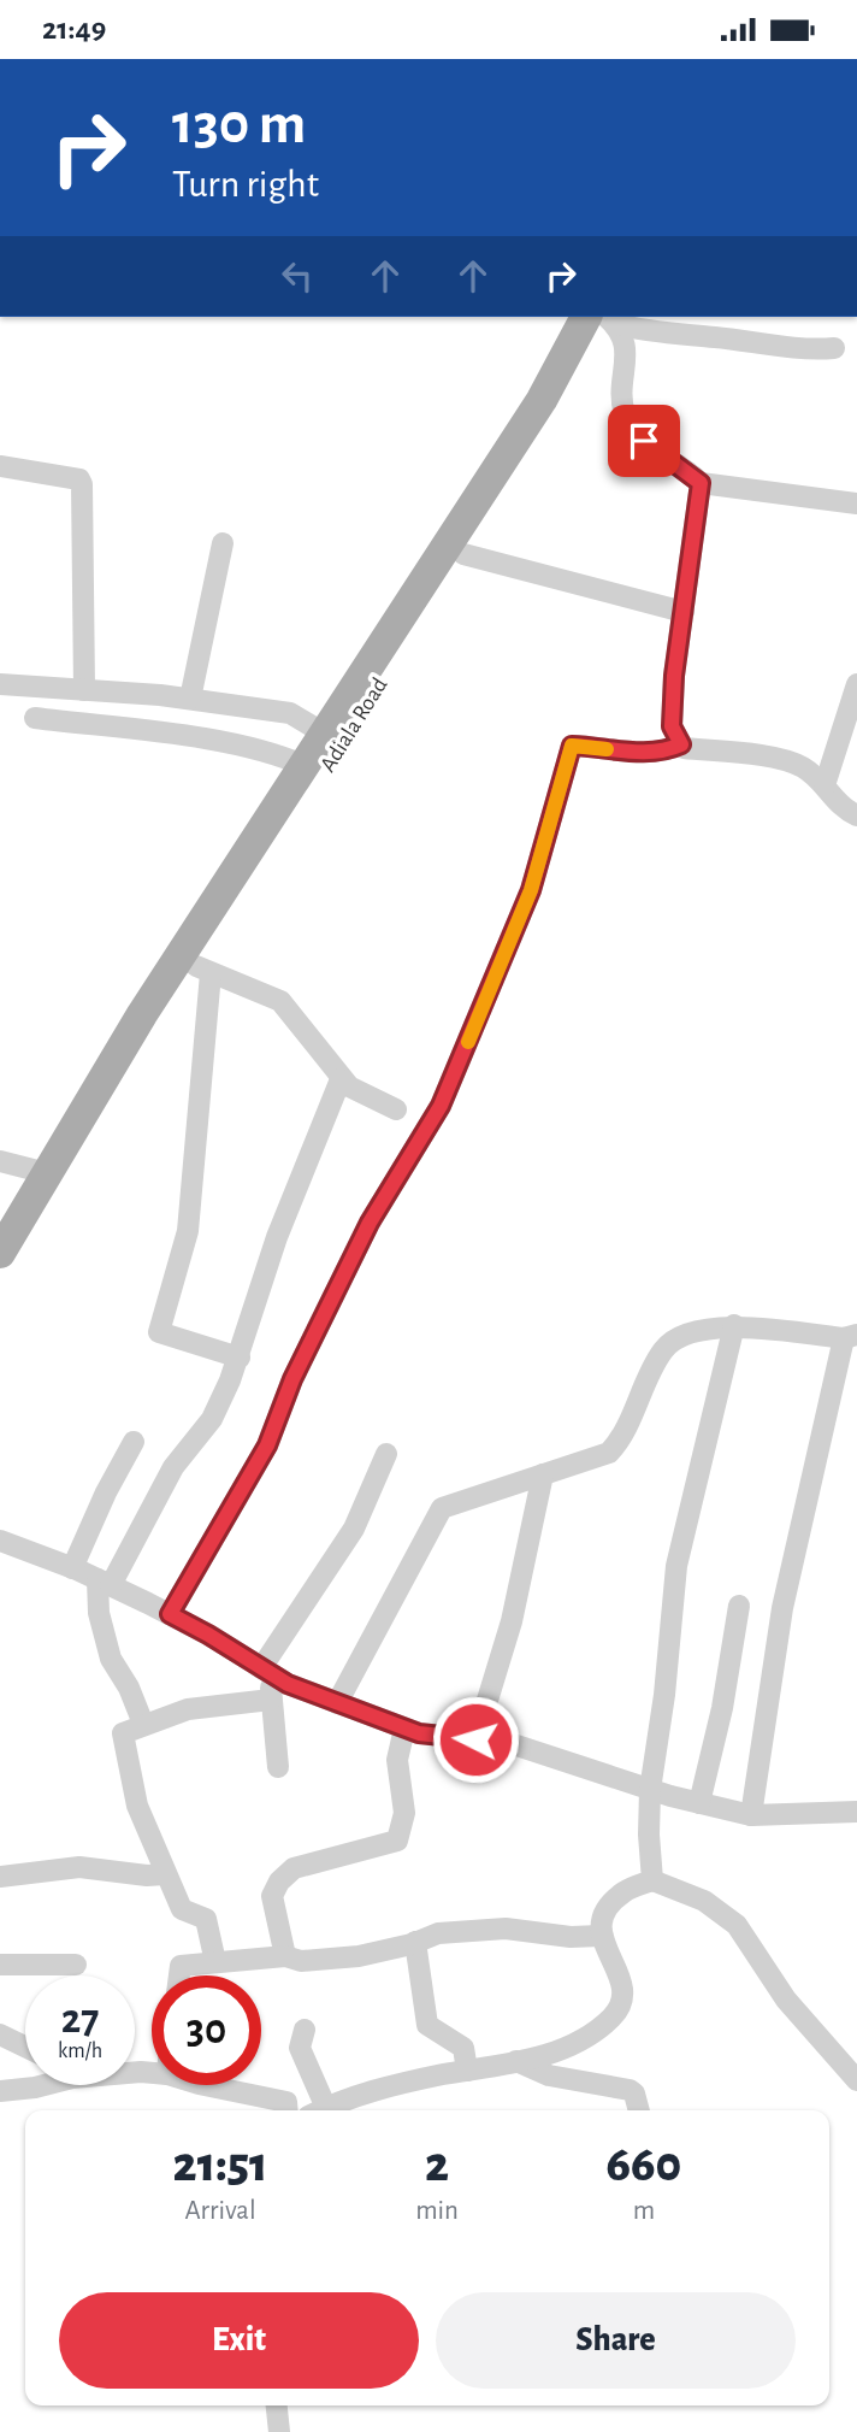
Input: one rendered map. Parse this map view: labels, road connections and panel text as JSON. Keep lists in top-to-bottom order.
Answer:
{
  "streets": {
    "main road": ["Adiala Road"]
  },
  "page": {
    "status": "21:49",
    "turn": ["130 m", "Turn right"],
    "speed": "27 km/h",
    "limit": "30",
    "eta": [
      "21:51",
      "Arrival",
      "2",
      "min",
      "660",
      "m"
    ],
    "buttons": ["Exit", "Share"]
  }
}
